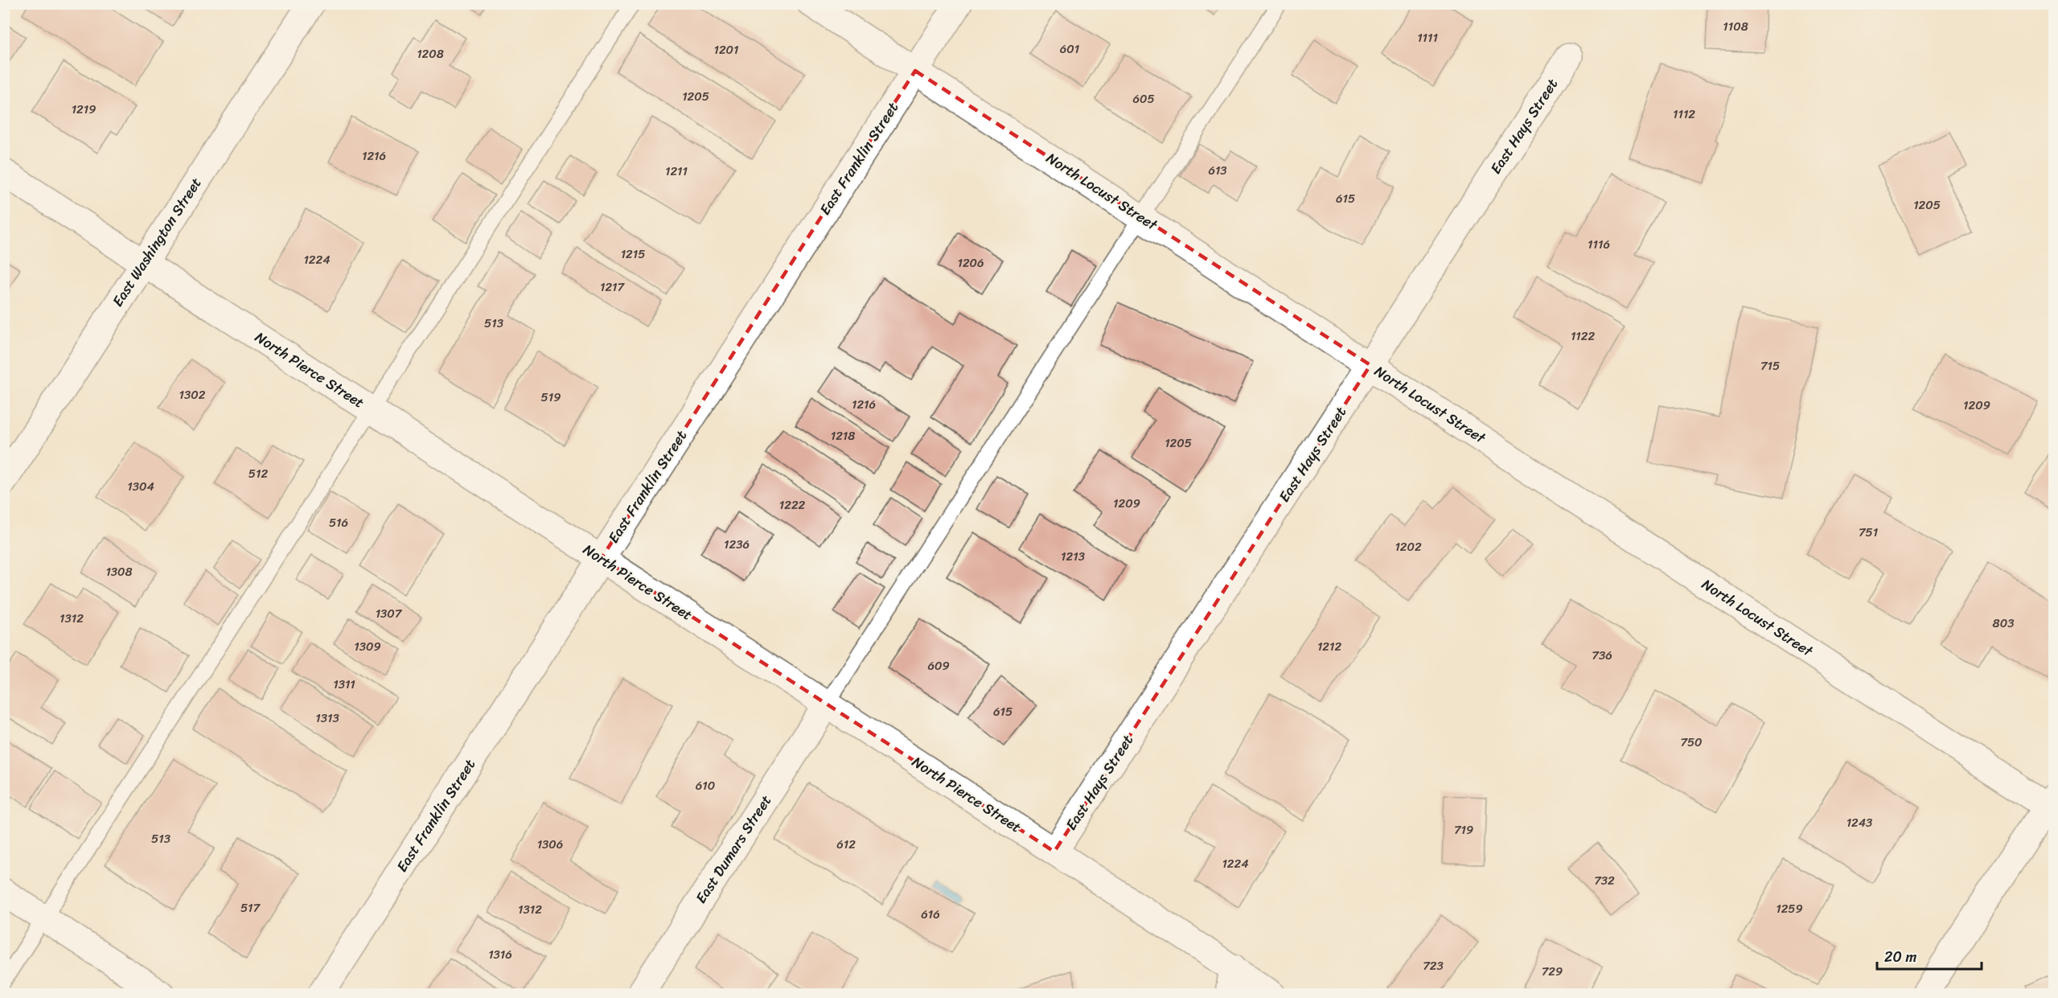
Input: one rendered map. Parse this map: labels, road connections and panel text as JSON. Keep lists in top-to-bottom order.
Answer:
{
  "streets": {
    "street": [
      "East Hays Street",
      "East Franklin Street",
      "North Locust Street",
      "East Washington Street",
      "North Pierce Street",
      "East Dumars Street"
    ]
  },
  "crossings": [
    ["East Hays Street", "North Locust Street"],
    ["East Hays Street", "North Pierce Street"],
    ["East Franklin Street", "North Locust Street"],
    ["East Franklin Street", "North Pierce Street"],
    ["East Washington Street", "North Pierce Street"],
    ["North Pierce Street", "East Dumars Street"]
  ],
  "house_numbers": [
    "1108",
    "1111",
    "601",
    "1201",
    "1208",
    "1205",
    "605",
    "1219",
    "1112",
    "1216",
    "613",
    "1211",
    "615",
    "1205",
    "1116",
    "1215",
    "1224",
    "1206",
    "1217",
    "513",
    "1122",
    "715",
    "1302",
    "519",
    "1216",
    "1209",
    "1218",
    "1205",
    "512",
    "1304",
    "1209",
    "1222",
    "516",
    "751",
    "1236",
    "1202",
    "1213",
    "1308",
    "1307",
    "1312",
    "803",
    "1309",
    "1212",
    "736",
    "609",
    "1311",
    "615",
    "1313",
    "750",
    "610",
    "1243",
    "719",
    "513",
    "1306",
    "612",
    "1224",
    "732",
    "517",
    "1259",
    "1312",
    "616",
    "1316",
    "723",
    "729"
  ],
  "scale_bar": "20 m"
}
